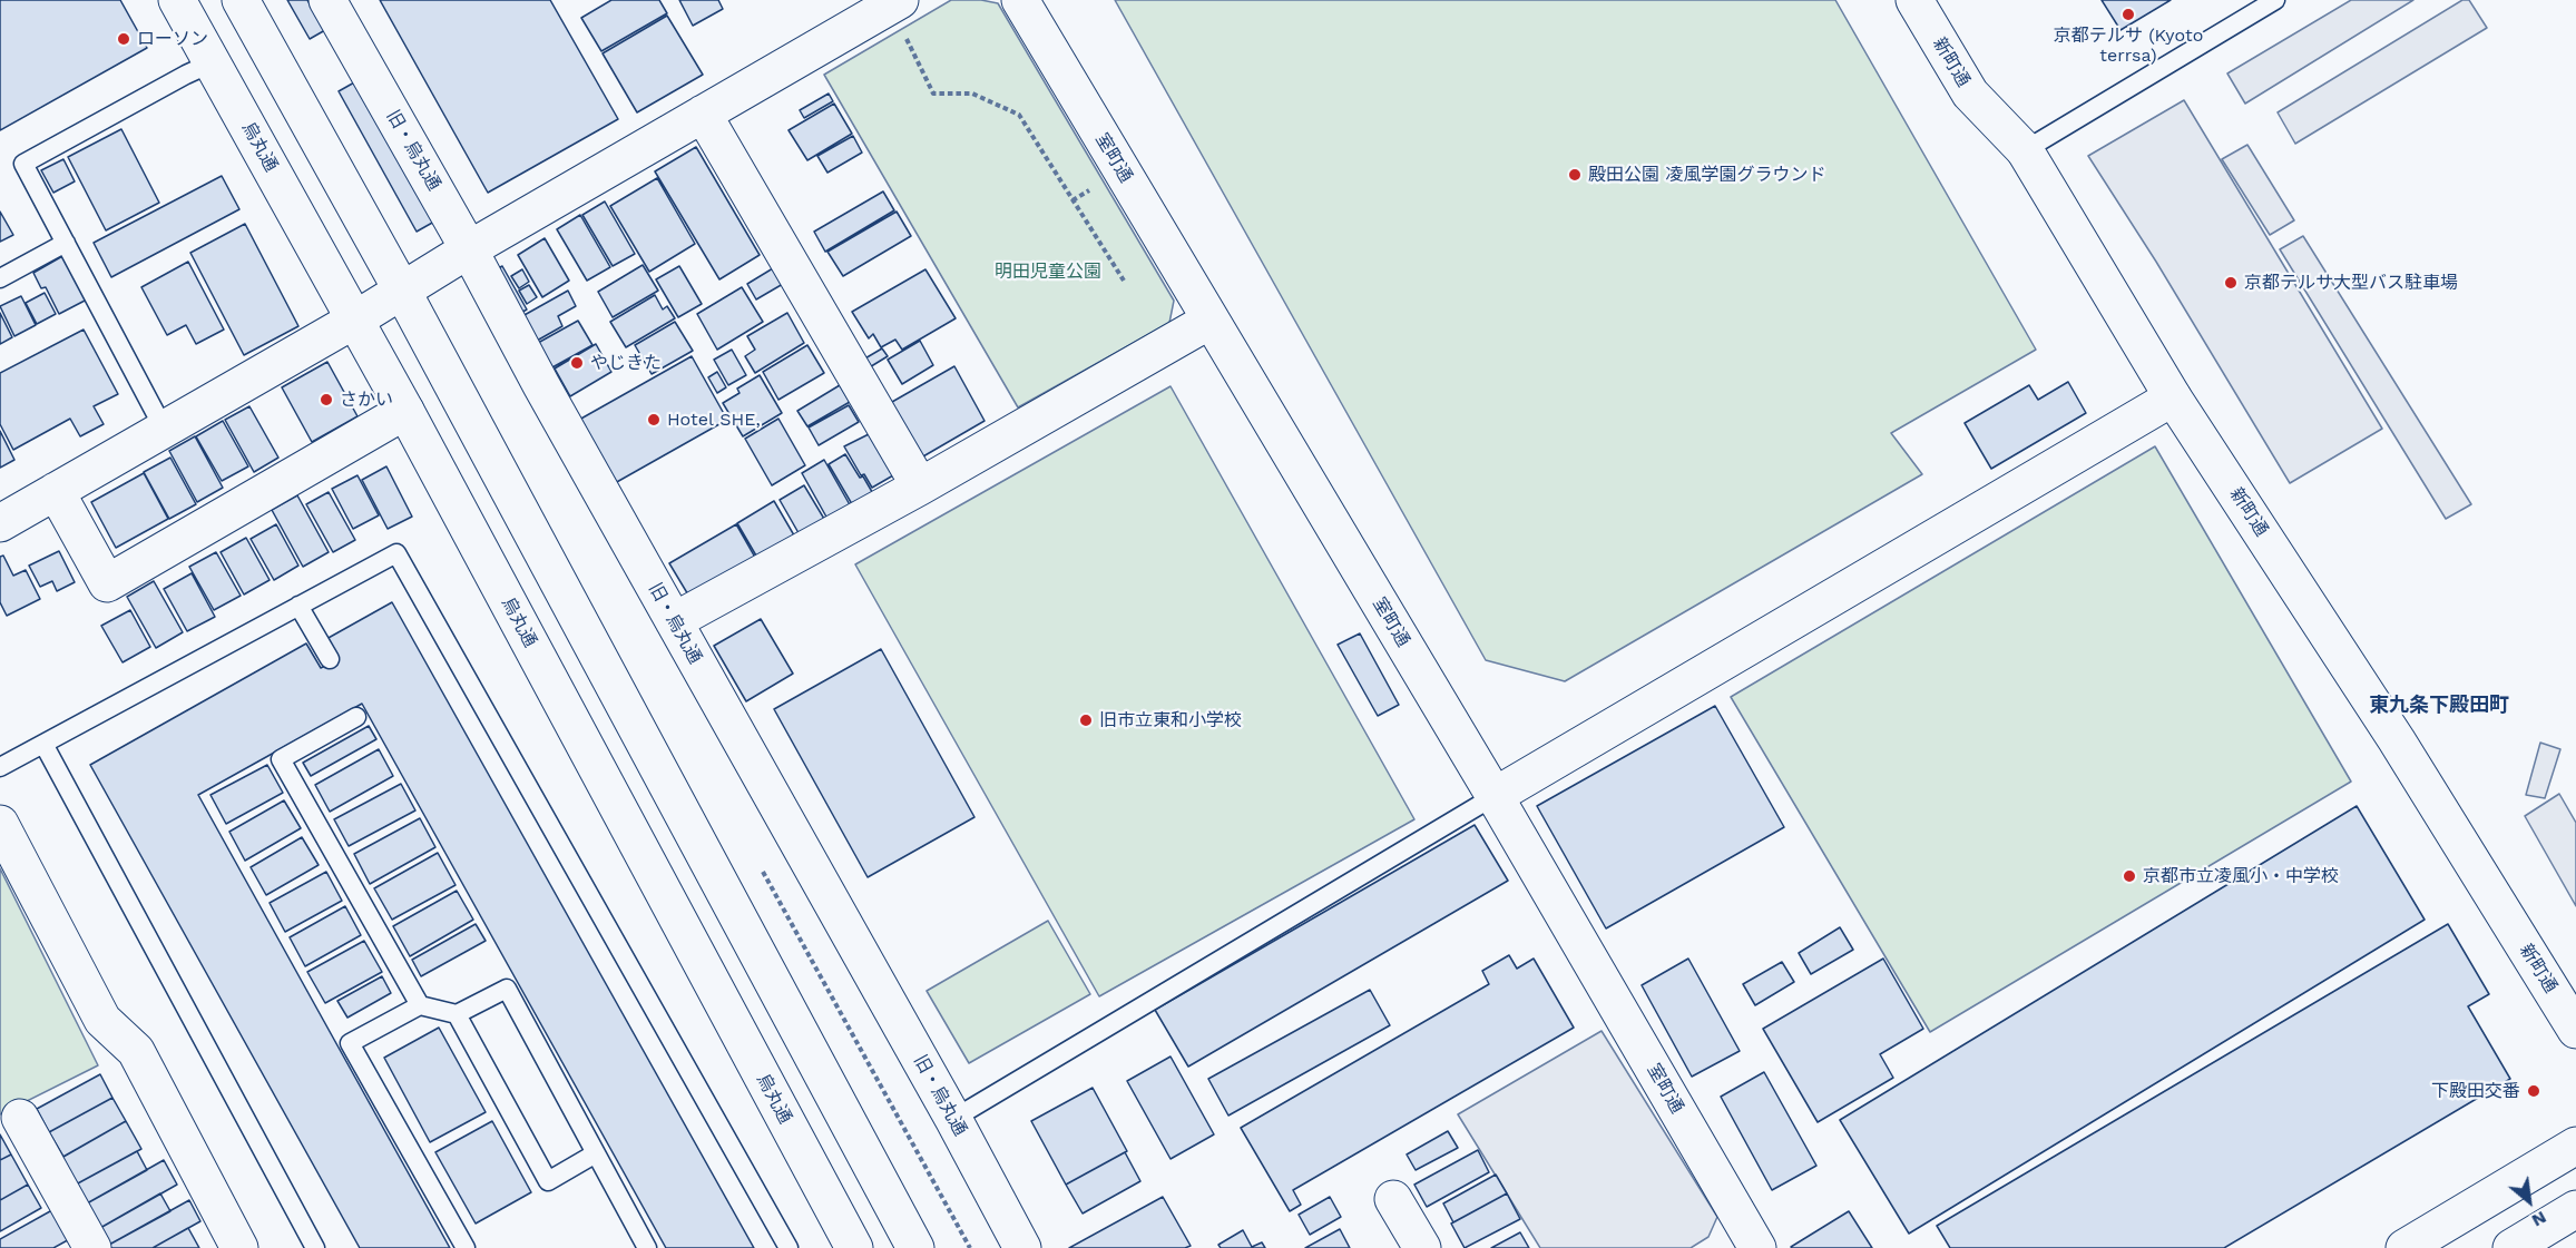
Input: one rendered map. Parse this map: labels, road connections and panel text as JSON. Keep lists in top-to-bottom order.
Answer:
{
  "streets": {
    "street": [
      "新町通",
      "烏丸通",
      "旧・烏丸通",
      "室町通"
    ]
  },
  "districts": ["東九条下殿田町"],
  "parks": ["明田児童公園"],
  "places": [
    "京都テルサ (Kyoto terrsa)",
    "ローソン",
    "殿田公園 凌風学園グラウンド",
    "京都テルサ大型バス駐車場",
    "やじきた",
    "さかい",
    "Hotel SHE,",
    "旧市立東和小学校",
    "京都市立凌風小・中学校",
    "下殿田交番"
  ],
  "north": "bottom right"
}
